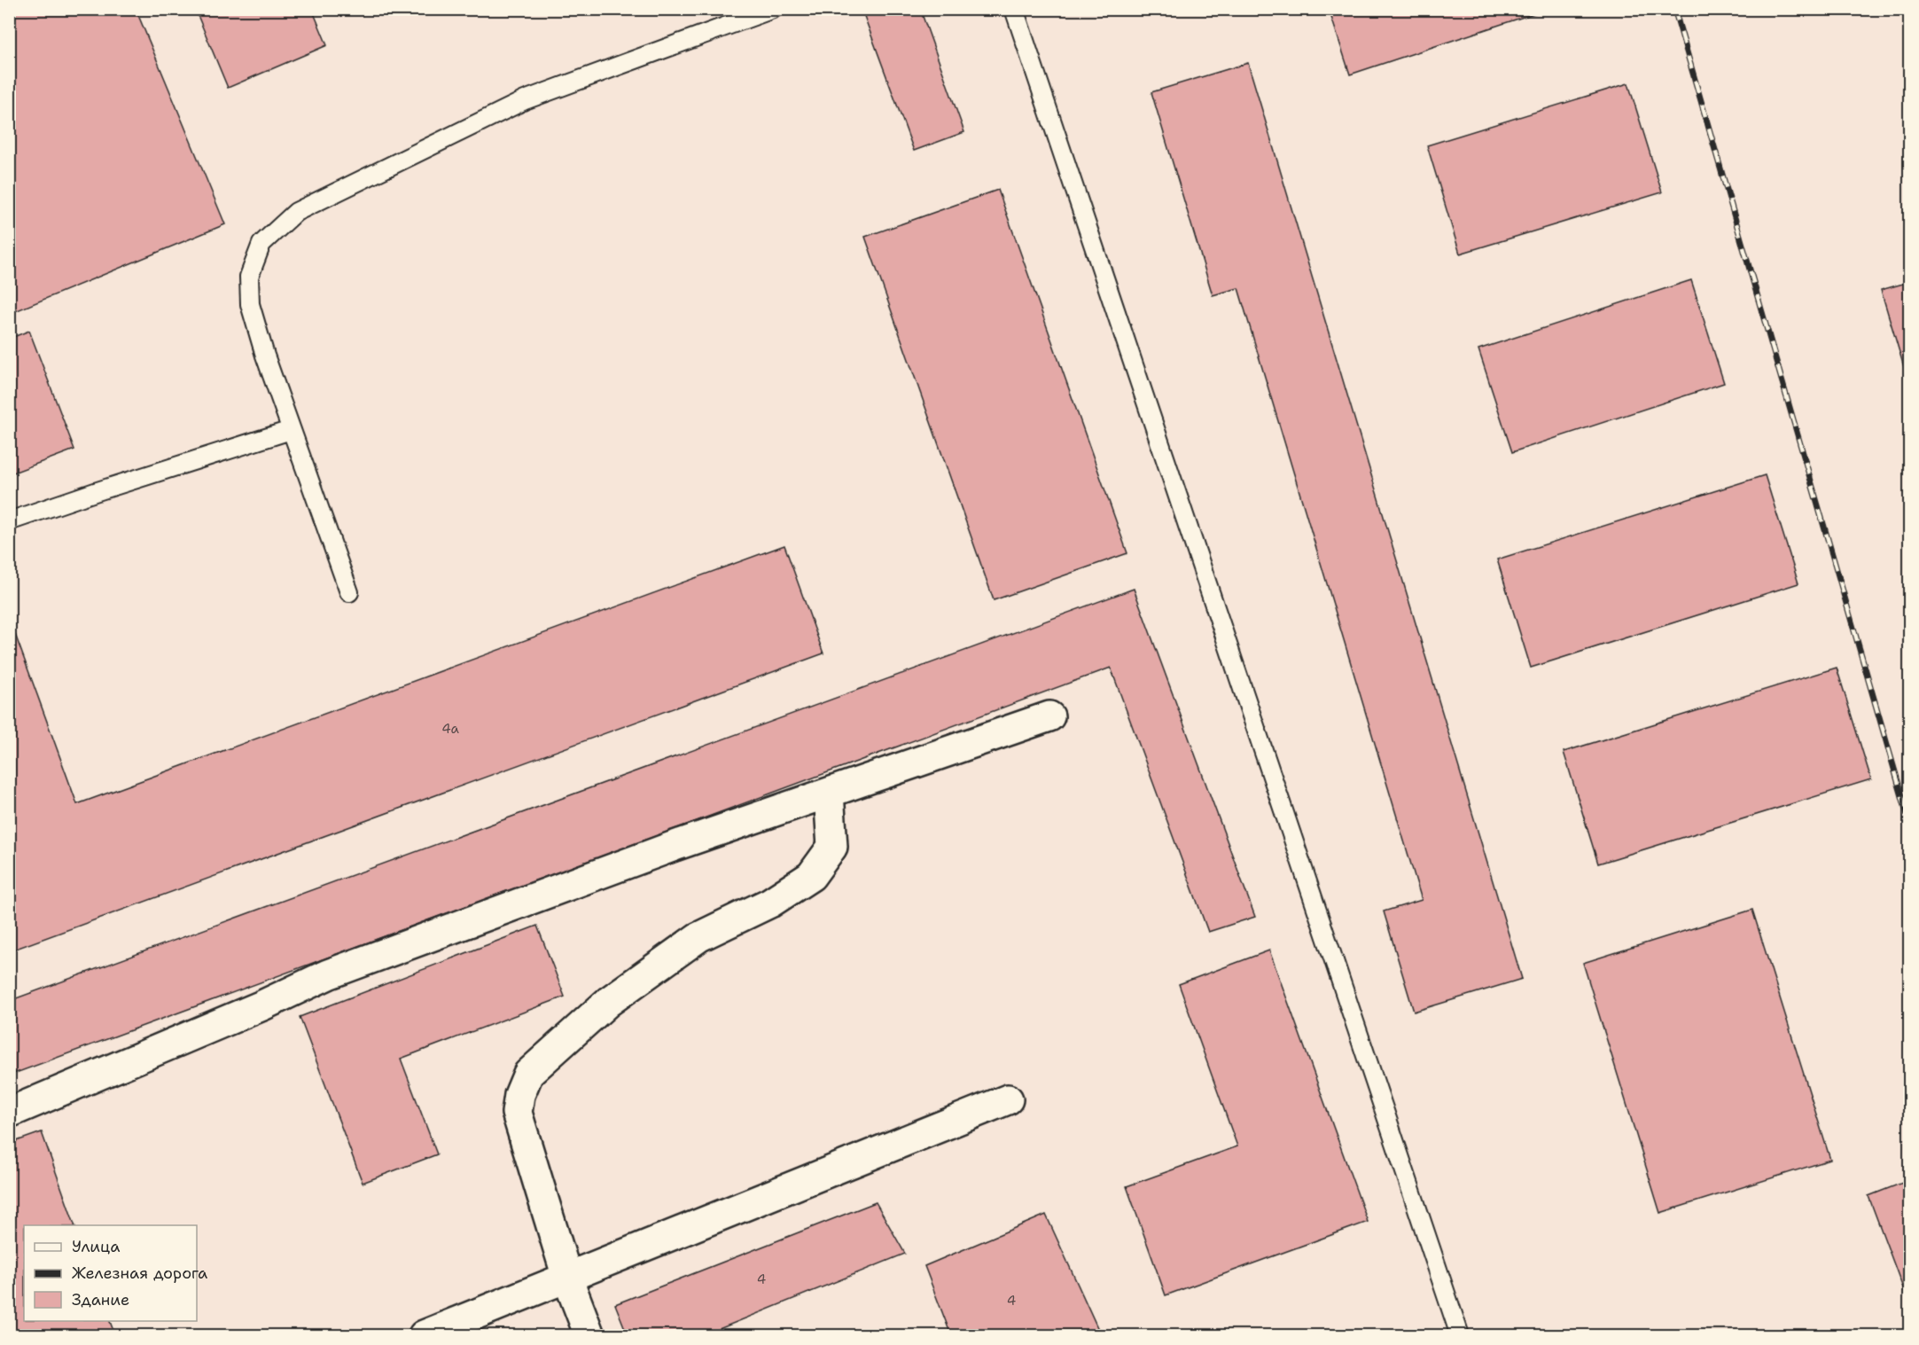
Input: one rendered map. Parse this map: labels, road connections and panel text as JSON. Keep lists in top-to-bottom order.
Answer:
{
  "house_numbers": ["4a", "4", "4"],
  "legend": ["Улица", "Железная дорога", "Здание"]
}
